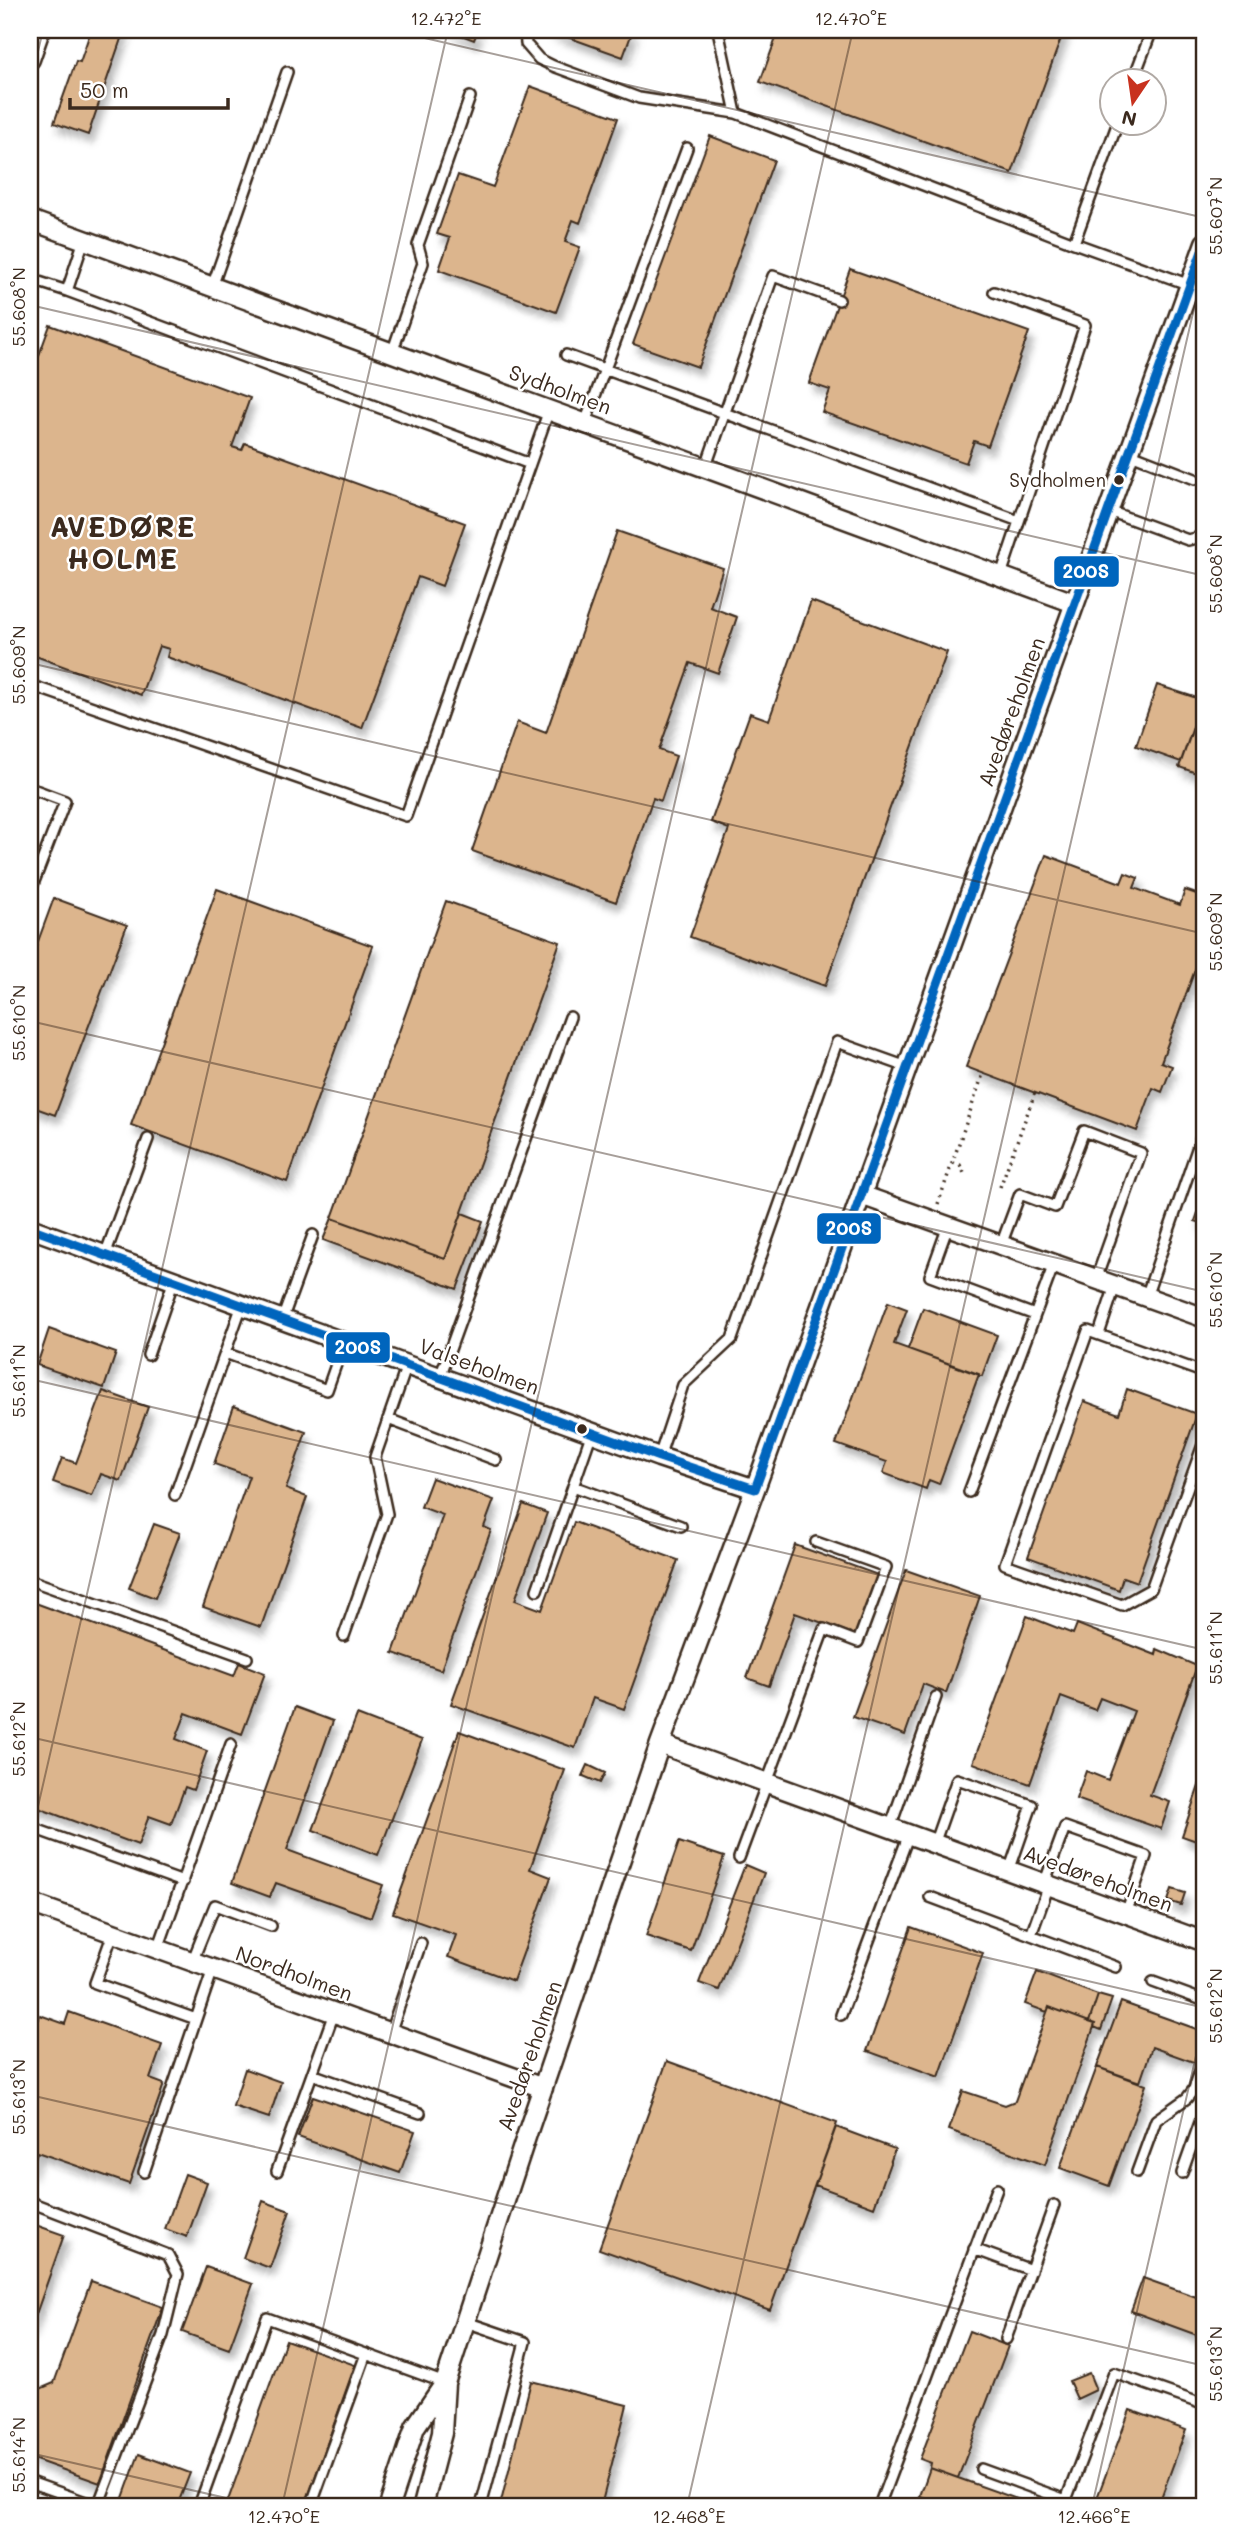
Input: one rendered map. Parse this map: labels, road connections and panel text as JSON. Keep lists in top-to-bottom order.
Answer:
{
  "streets": {
    "street": [
      "Sydholmen",
      "Avedøreholmen",
      "Valseholmen",
      "Nordholmen"
    ]
  },
  "crossings": [
    ["Sydholmen", "Avedøreholmen"],
    ["Avedøreholmen", "Valseholmen"],
    ["Avedøreholmen", "Nordholmen"]
  ],
  "districts": ["AVEDØRE HOLME"],
  "places": ["Sydholmen"],
  "lines": ["transit line 200S"],
  "scale_bar": "50 m",
  "north": "bottom",
  "coordinates": [
    "12.472°E",
    "12.470°E",
    "55.607°N",
    "55.608°N",
    "55.609°N",
    "55.610°N",
    "55.611°N",
    "55.612°N",
    "55.613°N",
    "55.614°N",
    "12.468°E",
    "12.466°E"
  ]
}
